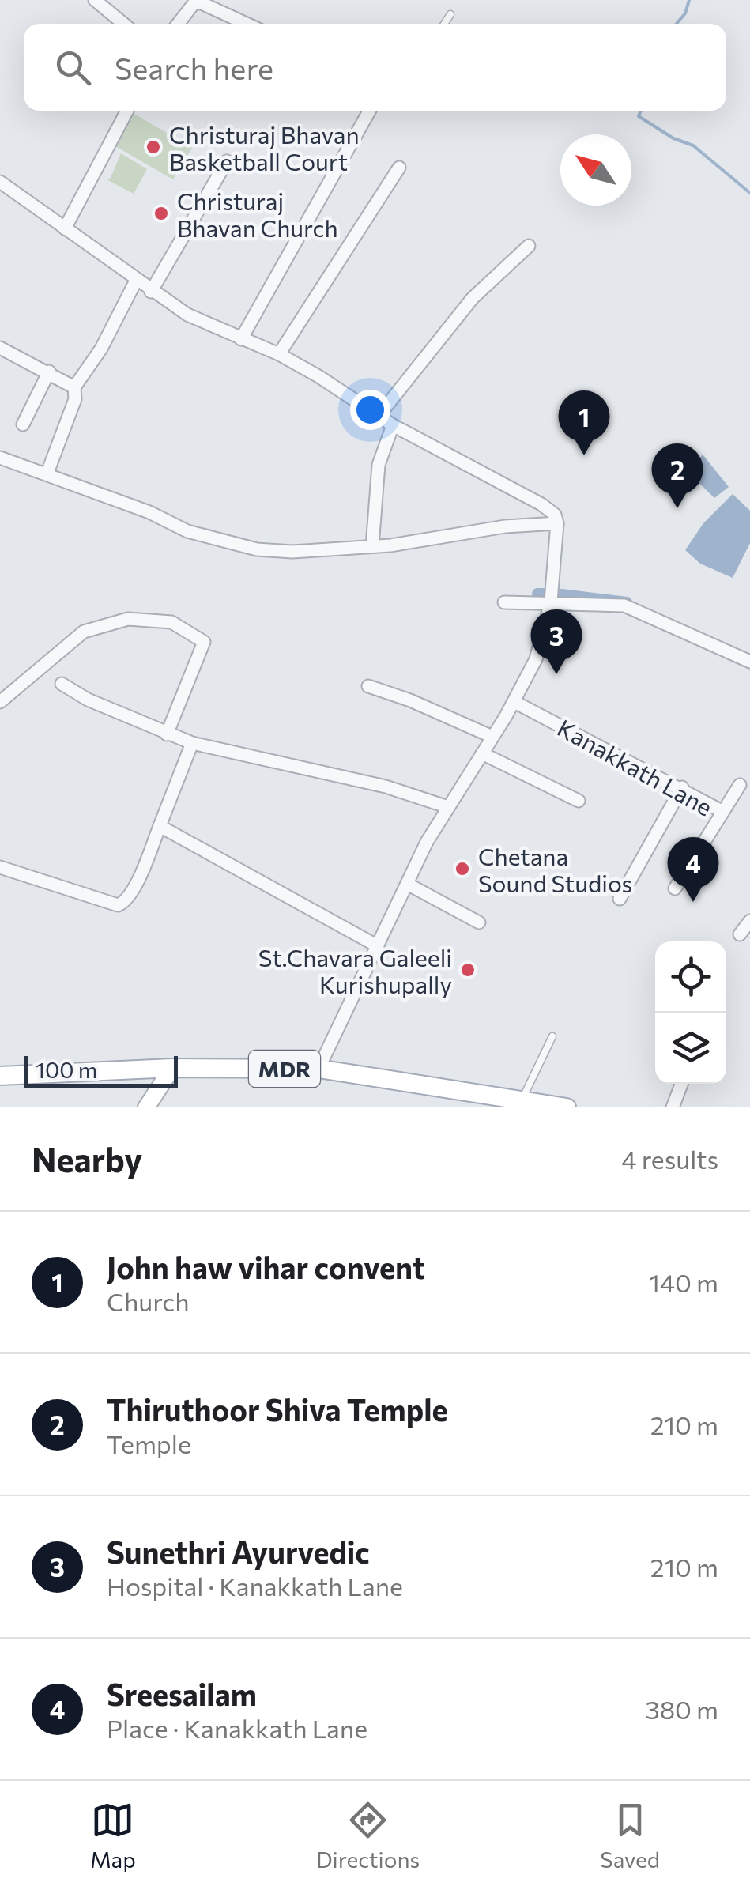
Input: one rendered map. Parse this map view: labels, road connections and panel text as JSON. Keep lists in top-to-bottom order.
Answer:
{
  "streets": {
    "main road": ["MDR"],
    "street": ["Kanakkath Lane"]
  },
  "places": [
    "Christuraj Bhavan Basketball Court",
    "Christuraj Bhavan Church",
    "Chetana Sound Studios",
    "St.Chavara Galeeli Kurishupally"
  ],
  "scale_bar": "100 m",
  "north": "top left",
  "page": {
    "search": "Search here",
    "pins": [
      "1",
      "2",
      "3",
      "4"
    ],
    "scale": "100 m",
    "heading": ["Nearby", "4 results"],
    "list": [
      {
        "mark": "1",
        "name": "John haw vihar convent",
        "note": "Church",
        "value": "140 m"
      },
      {
        "mark": "2",
        "name": "Thiruthoor Shiva Temple",
        "note": "Temple",
        "value": "210 m"
      },
      {
        "mark": "3",
        "name": "Sunethri Ayurvedic",
        "note": "Hospital · Kanakkath Lane",
        "value": "210 m"
      },
      {
        "mark": "4",
        "name": "Sreesailam",
        "note": "Place · Kanakkath Lane",
        "value": "380 m"
      }
    ],
    "nav": ["Map", "Directions", "Saved"]
  }
}
